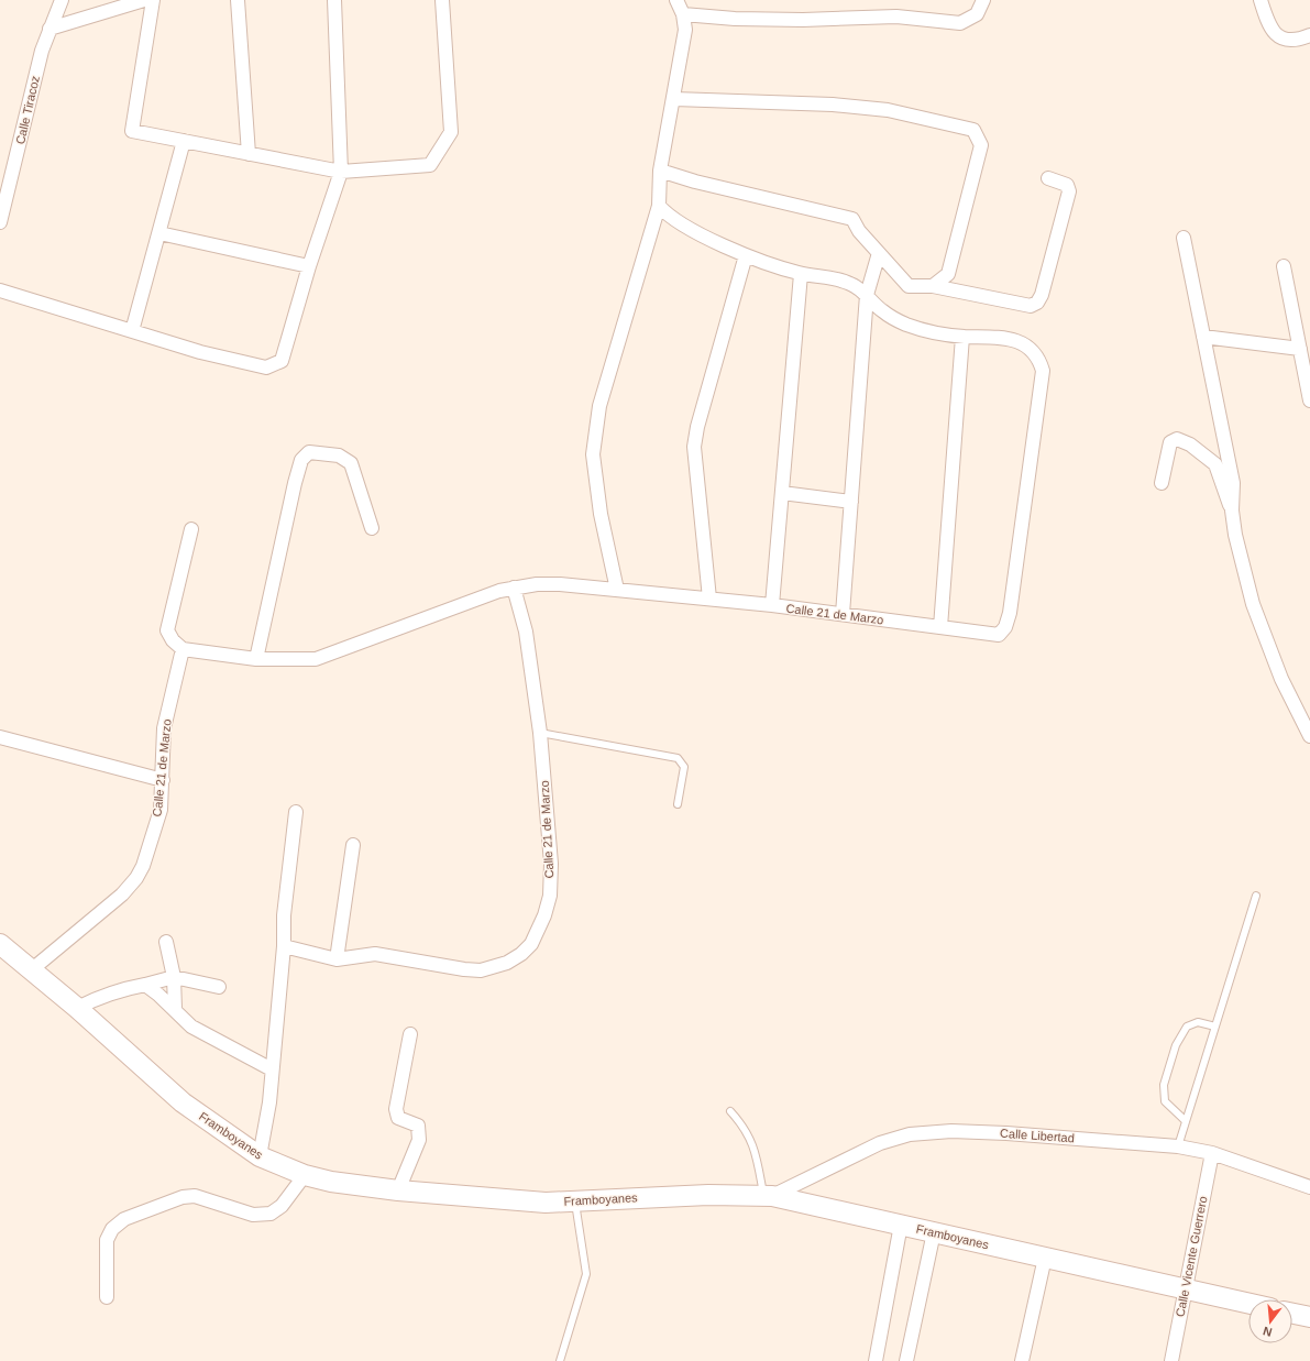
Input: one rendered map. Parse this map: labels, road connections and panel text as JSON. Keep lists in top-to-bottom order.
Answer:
{
  "streets": {
    "main road": ["Framboyanes"],
    "street": [
      "Calle Tiracoz",
      "Calle 21 de Marzo",
      "Calle Libertad",
      "Calle Vicente Guerrero"
    ]
  },
  "crossings": [
    ["Calle 21 de Marzo", "Framboyanes"],
    ["Framboyanes", "Calle Libertad"],
    ["Framboyanes", "Calle Vicente Guerrero"],
    ["Calle Libertad", "Calle Vicente Guerrero"]
  ],
  "north": "bottom"
}
